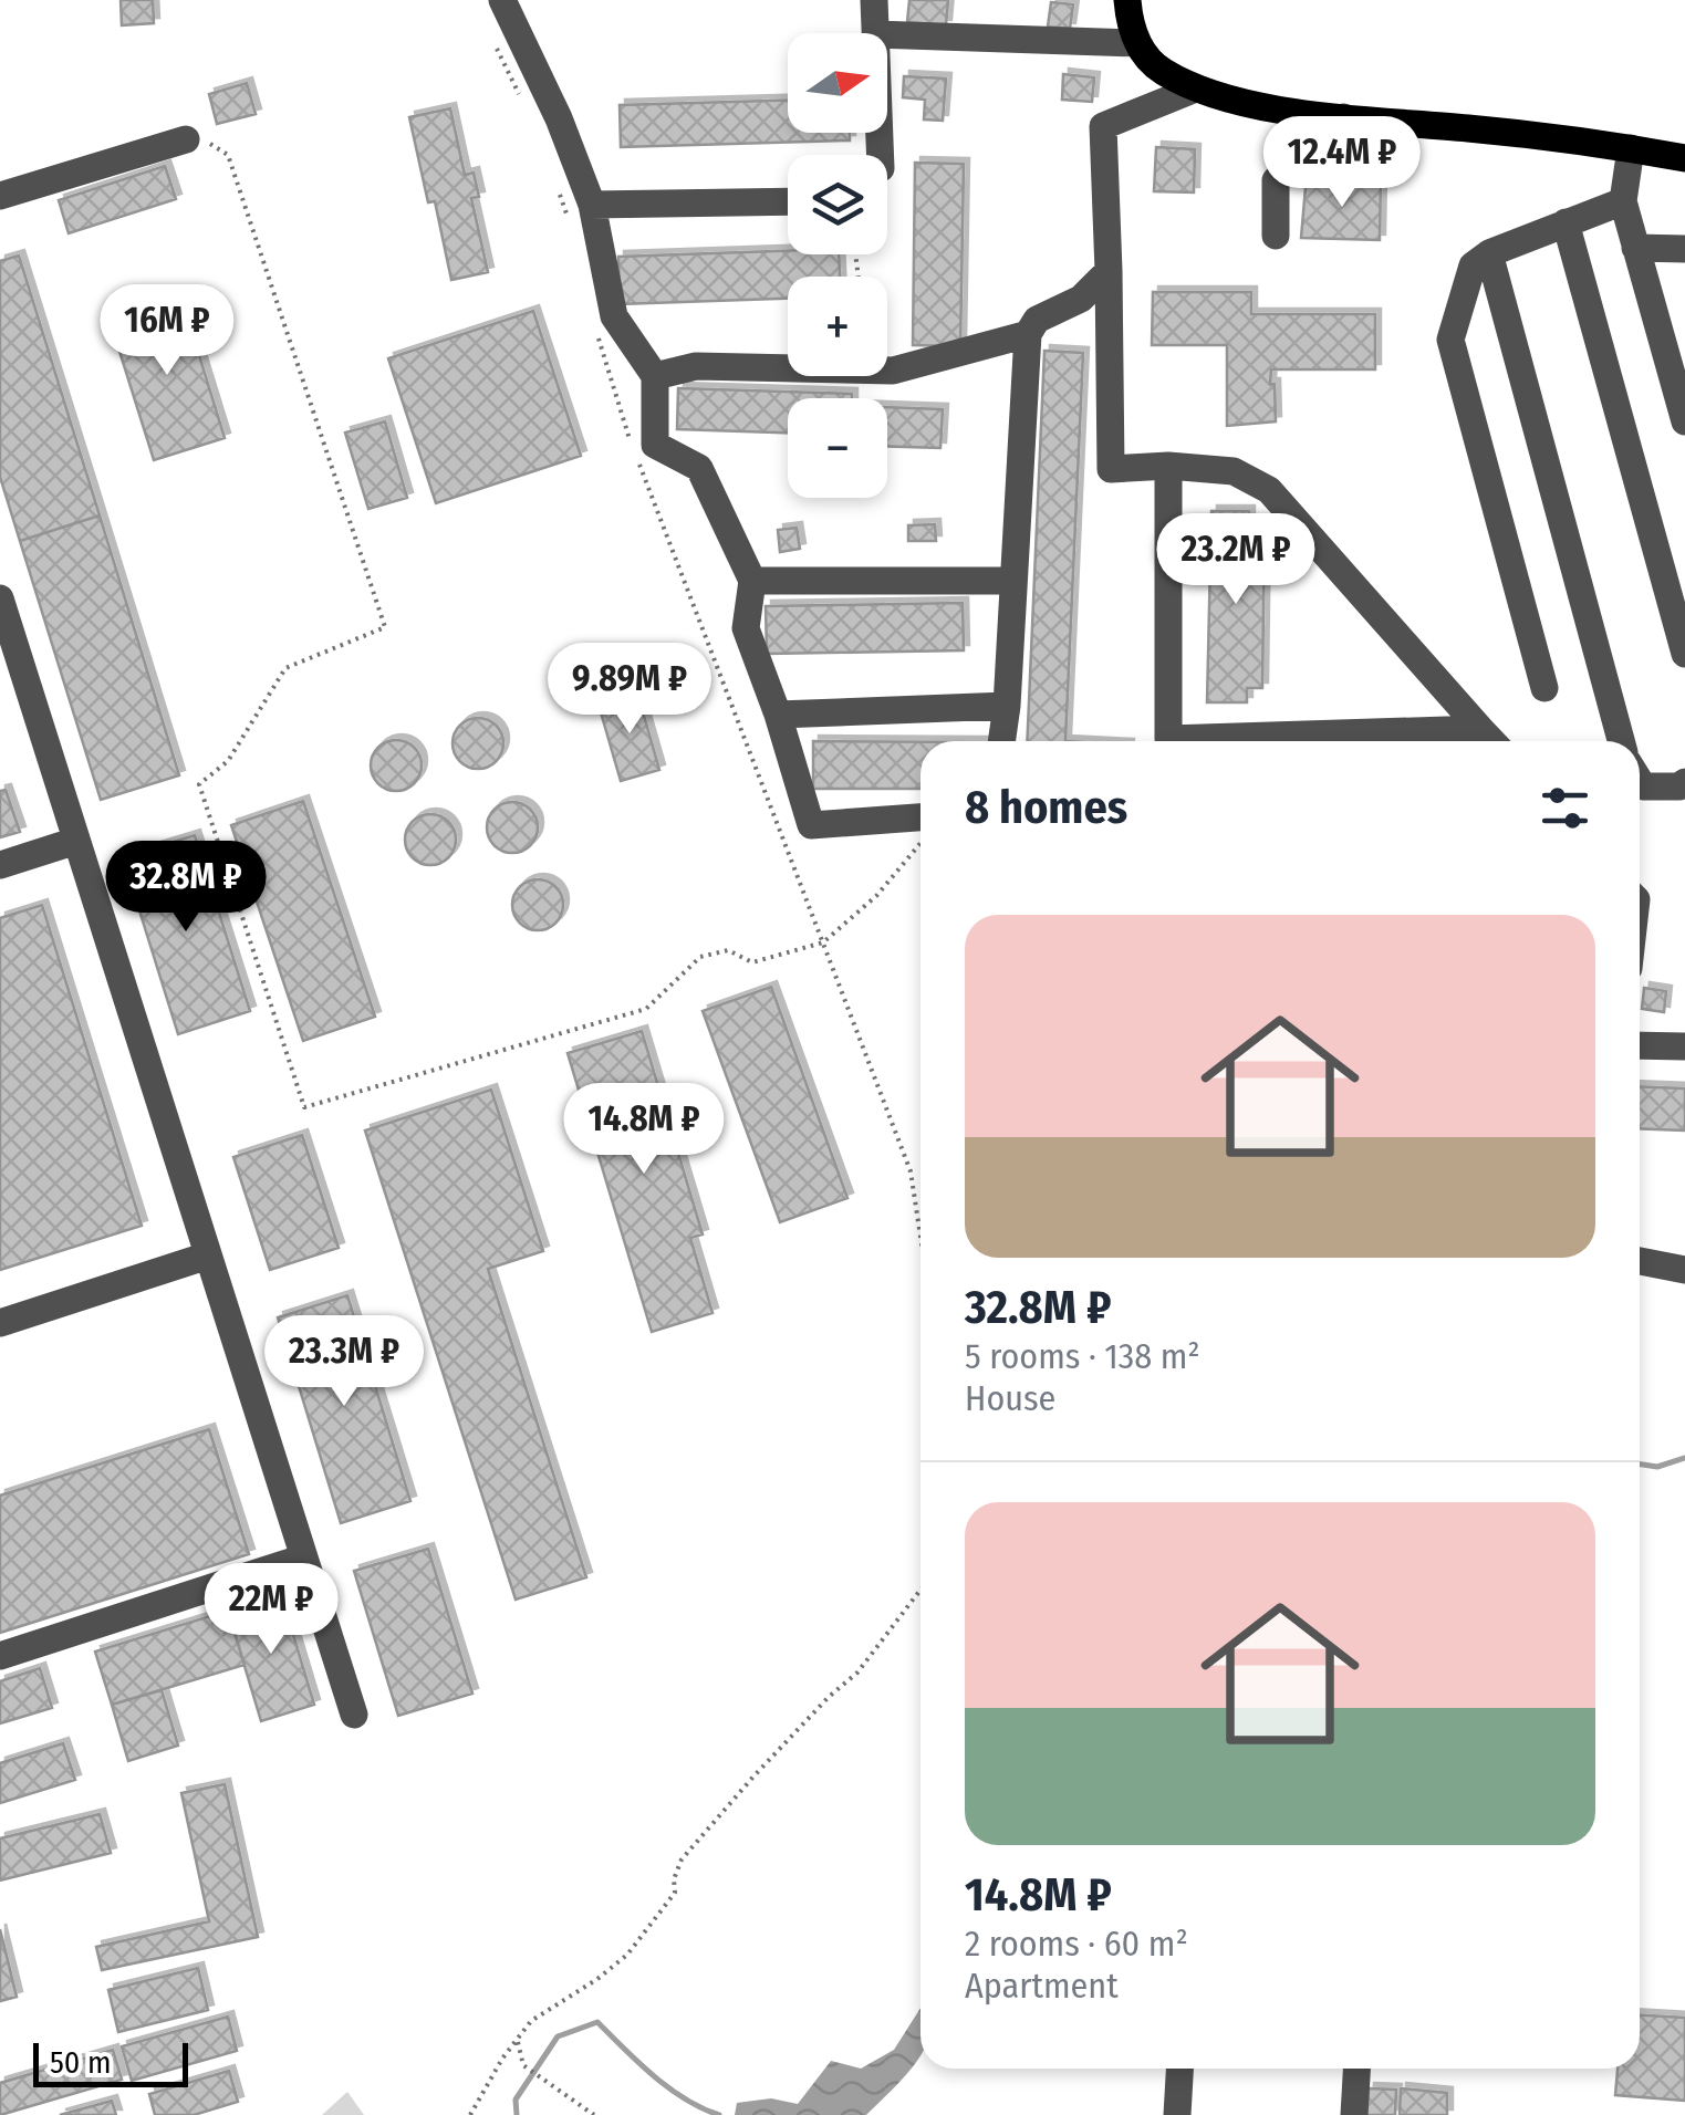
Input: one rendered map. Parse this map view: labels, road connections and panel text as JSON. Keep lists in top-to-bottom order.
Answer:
{
  "scale_bar": "50 m",
  "north": "right",
  "page": {
    "map_buttons": ["+", "−"],
    "price": [
      "12.4M ₽",
      "16M ₽",
      "23.2M ₽",
      "9.89M ₽",
      "32.8M ₽",
      "14.8M ₽",
      "23.3M ₽",
      "22M ₽"
    ],
    "heading": "8 homes",
    "list": [
      {
        "name": "32.8M ₽",
        "note": "5 rooms · 138 m² · House"
      },
      {
        "name": "14.8M ₽",
        "note": "2 rooms · 60 m² · Apartment"
      }
    ],
    "scale": "50 m"
  }
}
